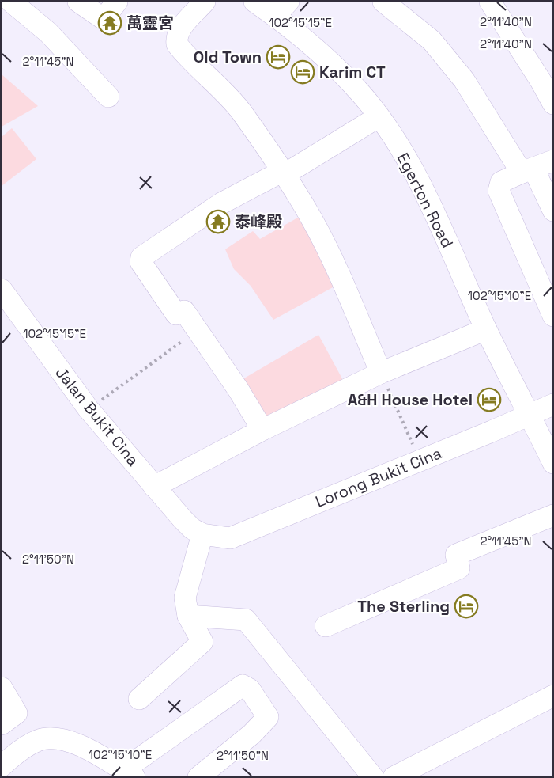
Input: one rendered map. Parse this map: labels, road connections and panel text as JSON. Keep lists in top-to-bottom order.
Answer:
{
  "streets": {
    "street": ["Egerton Road", "Jalan Bukit Cina", "Lorong Bukit Cina"]
  },
  "crossings": [
    ["Egerton Road", "Lorong Bukit Cina"],
    ["Jalan Bukit Cina", "Lorong Bukit Cina"]
  ],
  "places": {
    "temple": ["萬靈宮", "泰峰殿"],
    "hotel": [
      "Old Town",
      "Karim CT",
      "A&H House Hotel",
      "The Sterling"
    ]
  },
  "coordinates": [
    "2°11'40\"N",
    "102°15'15\"E",
    "2°11'45\"N",
    "102°15'10\"E",
    "2°11'50\"N"
  ]
}
